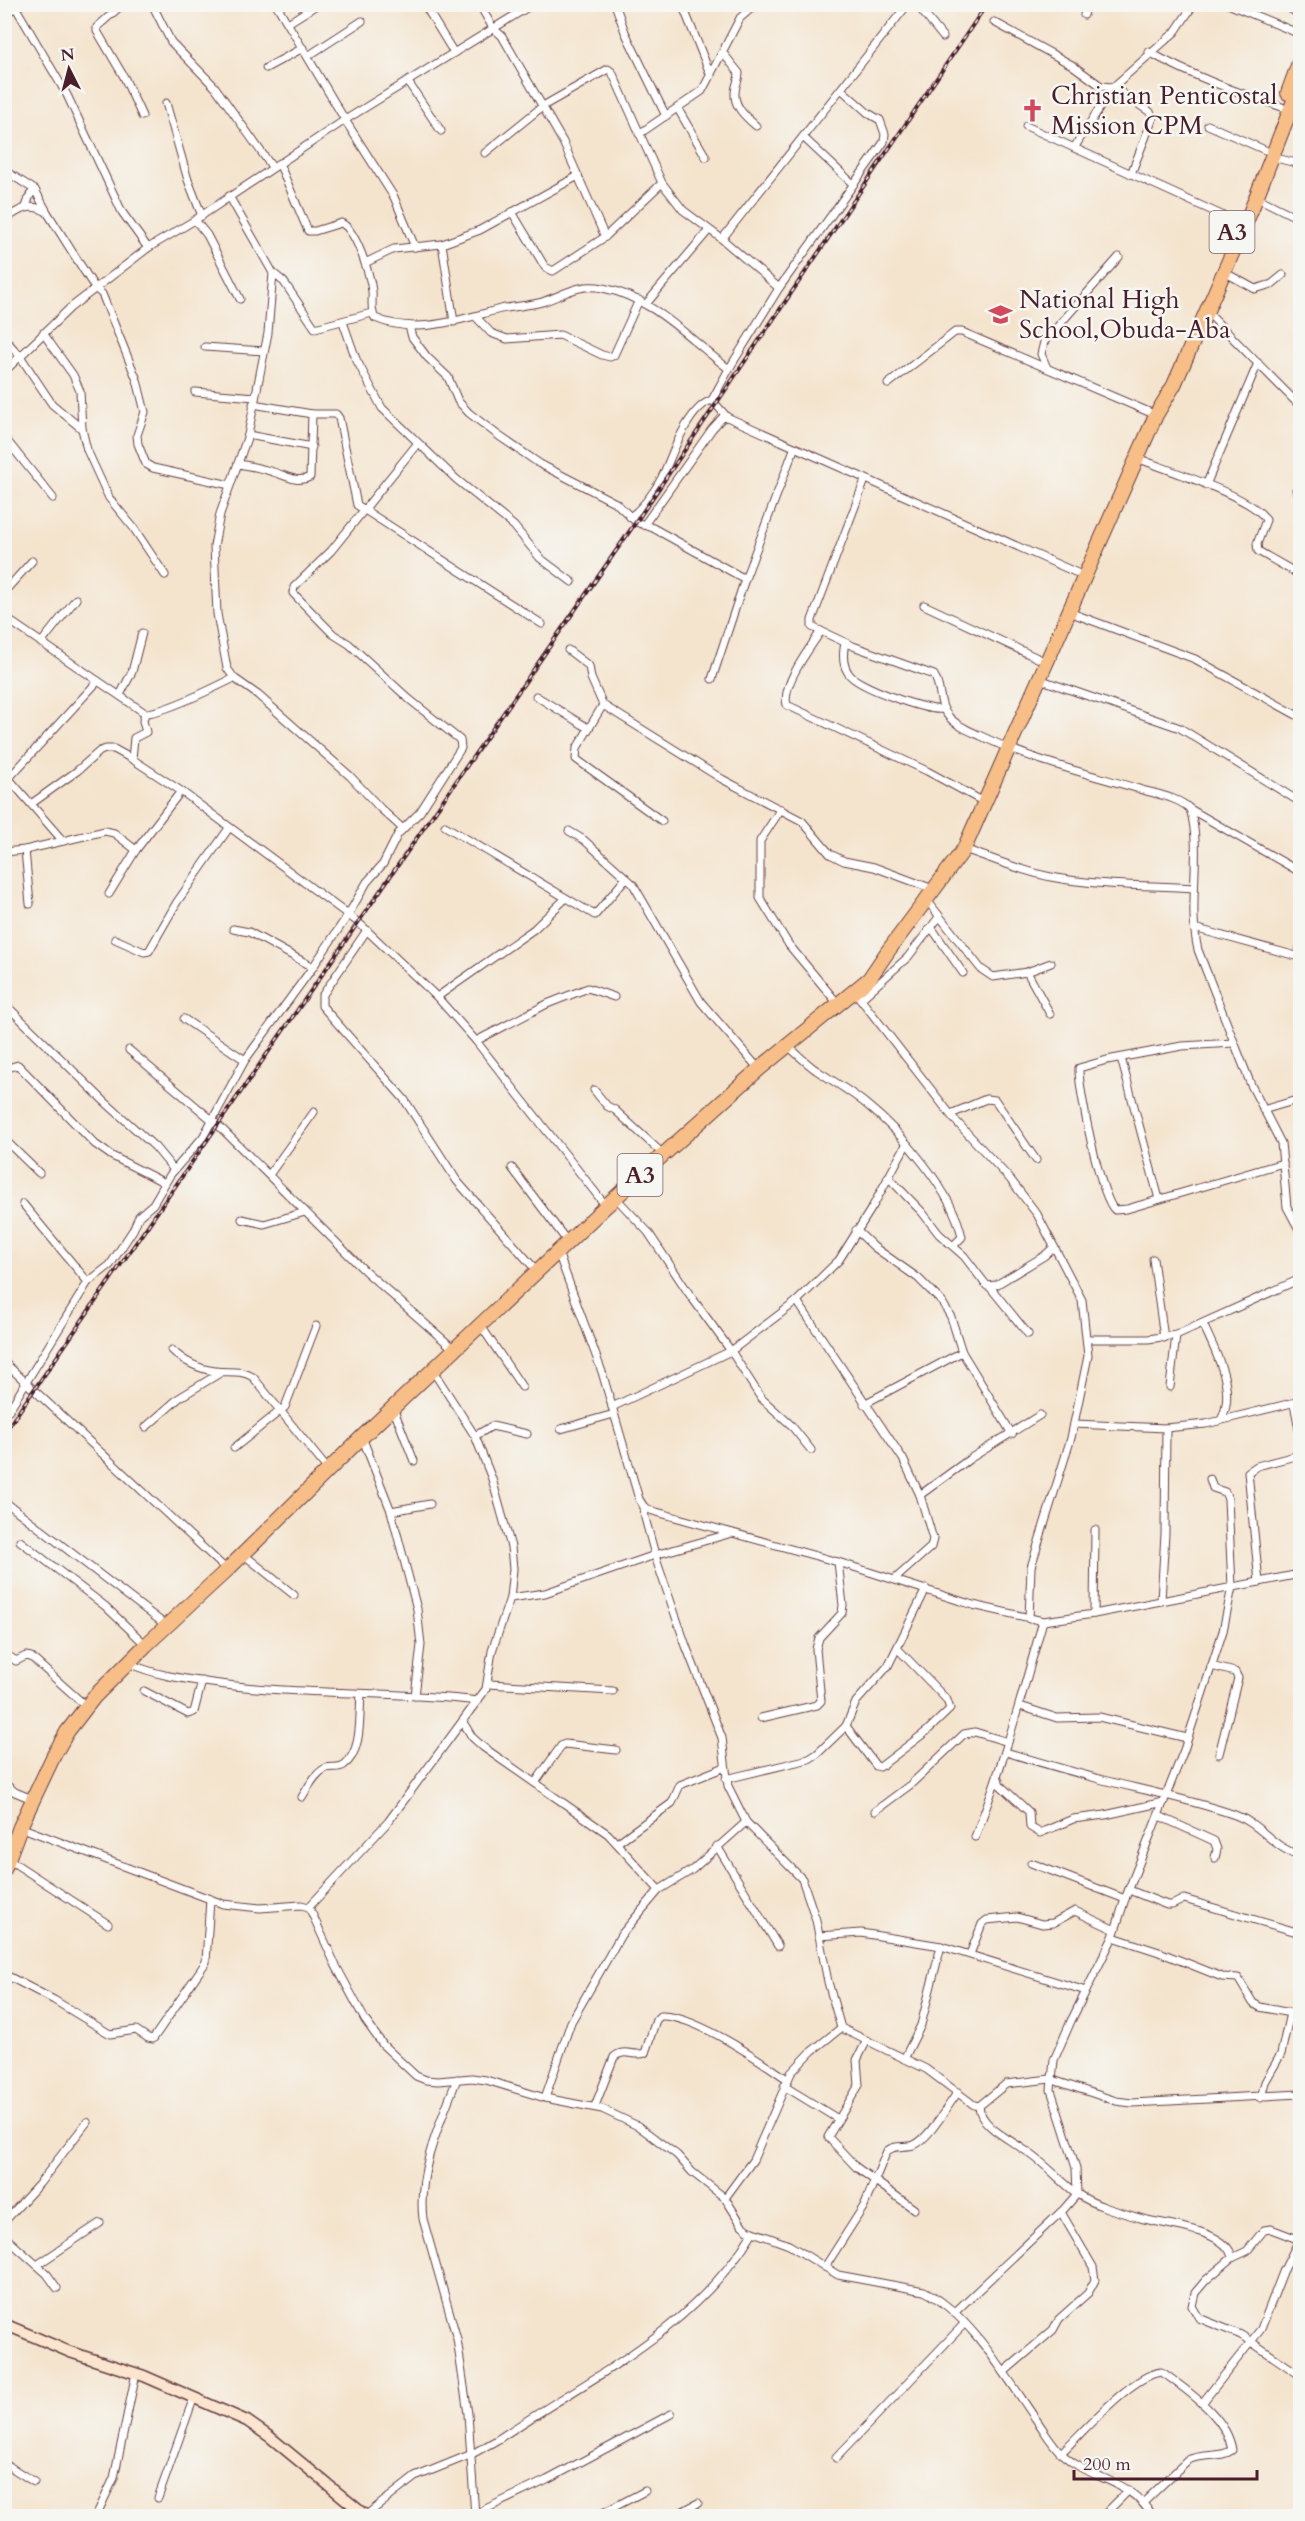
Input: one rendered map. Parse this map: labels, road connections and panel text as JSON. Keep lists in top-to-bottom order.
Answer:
{
  "streets": {
    "highway": ["A3"]
  },
  "places": {
    "church": ["Christian Penticostal Mission CPM"],
    "school or university": ["National High School,Obuda-Aba"]
  },
  "scale_bar": "200 m",
  "north": "top"
}
